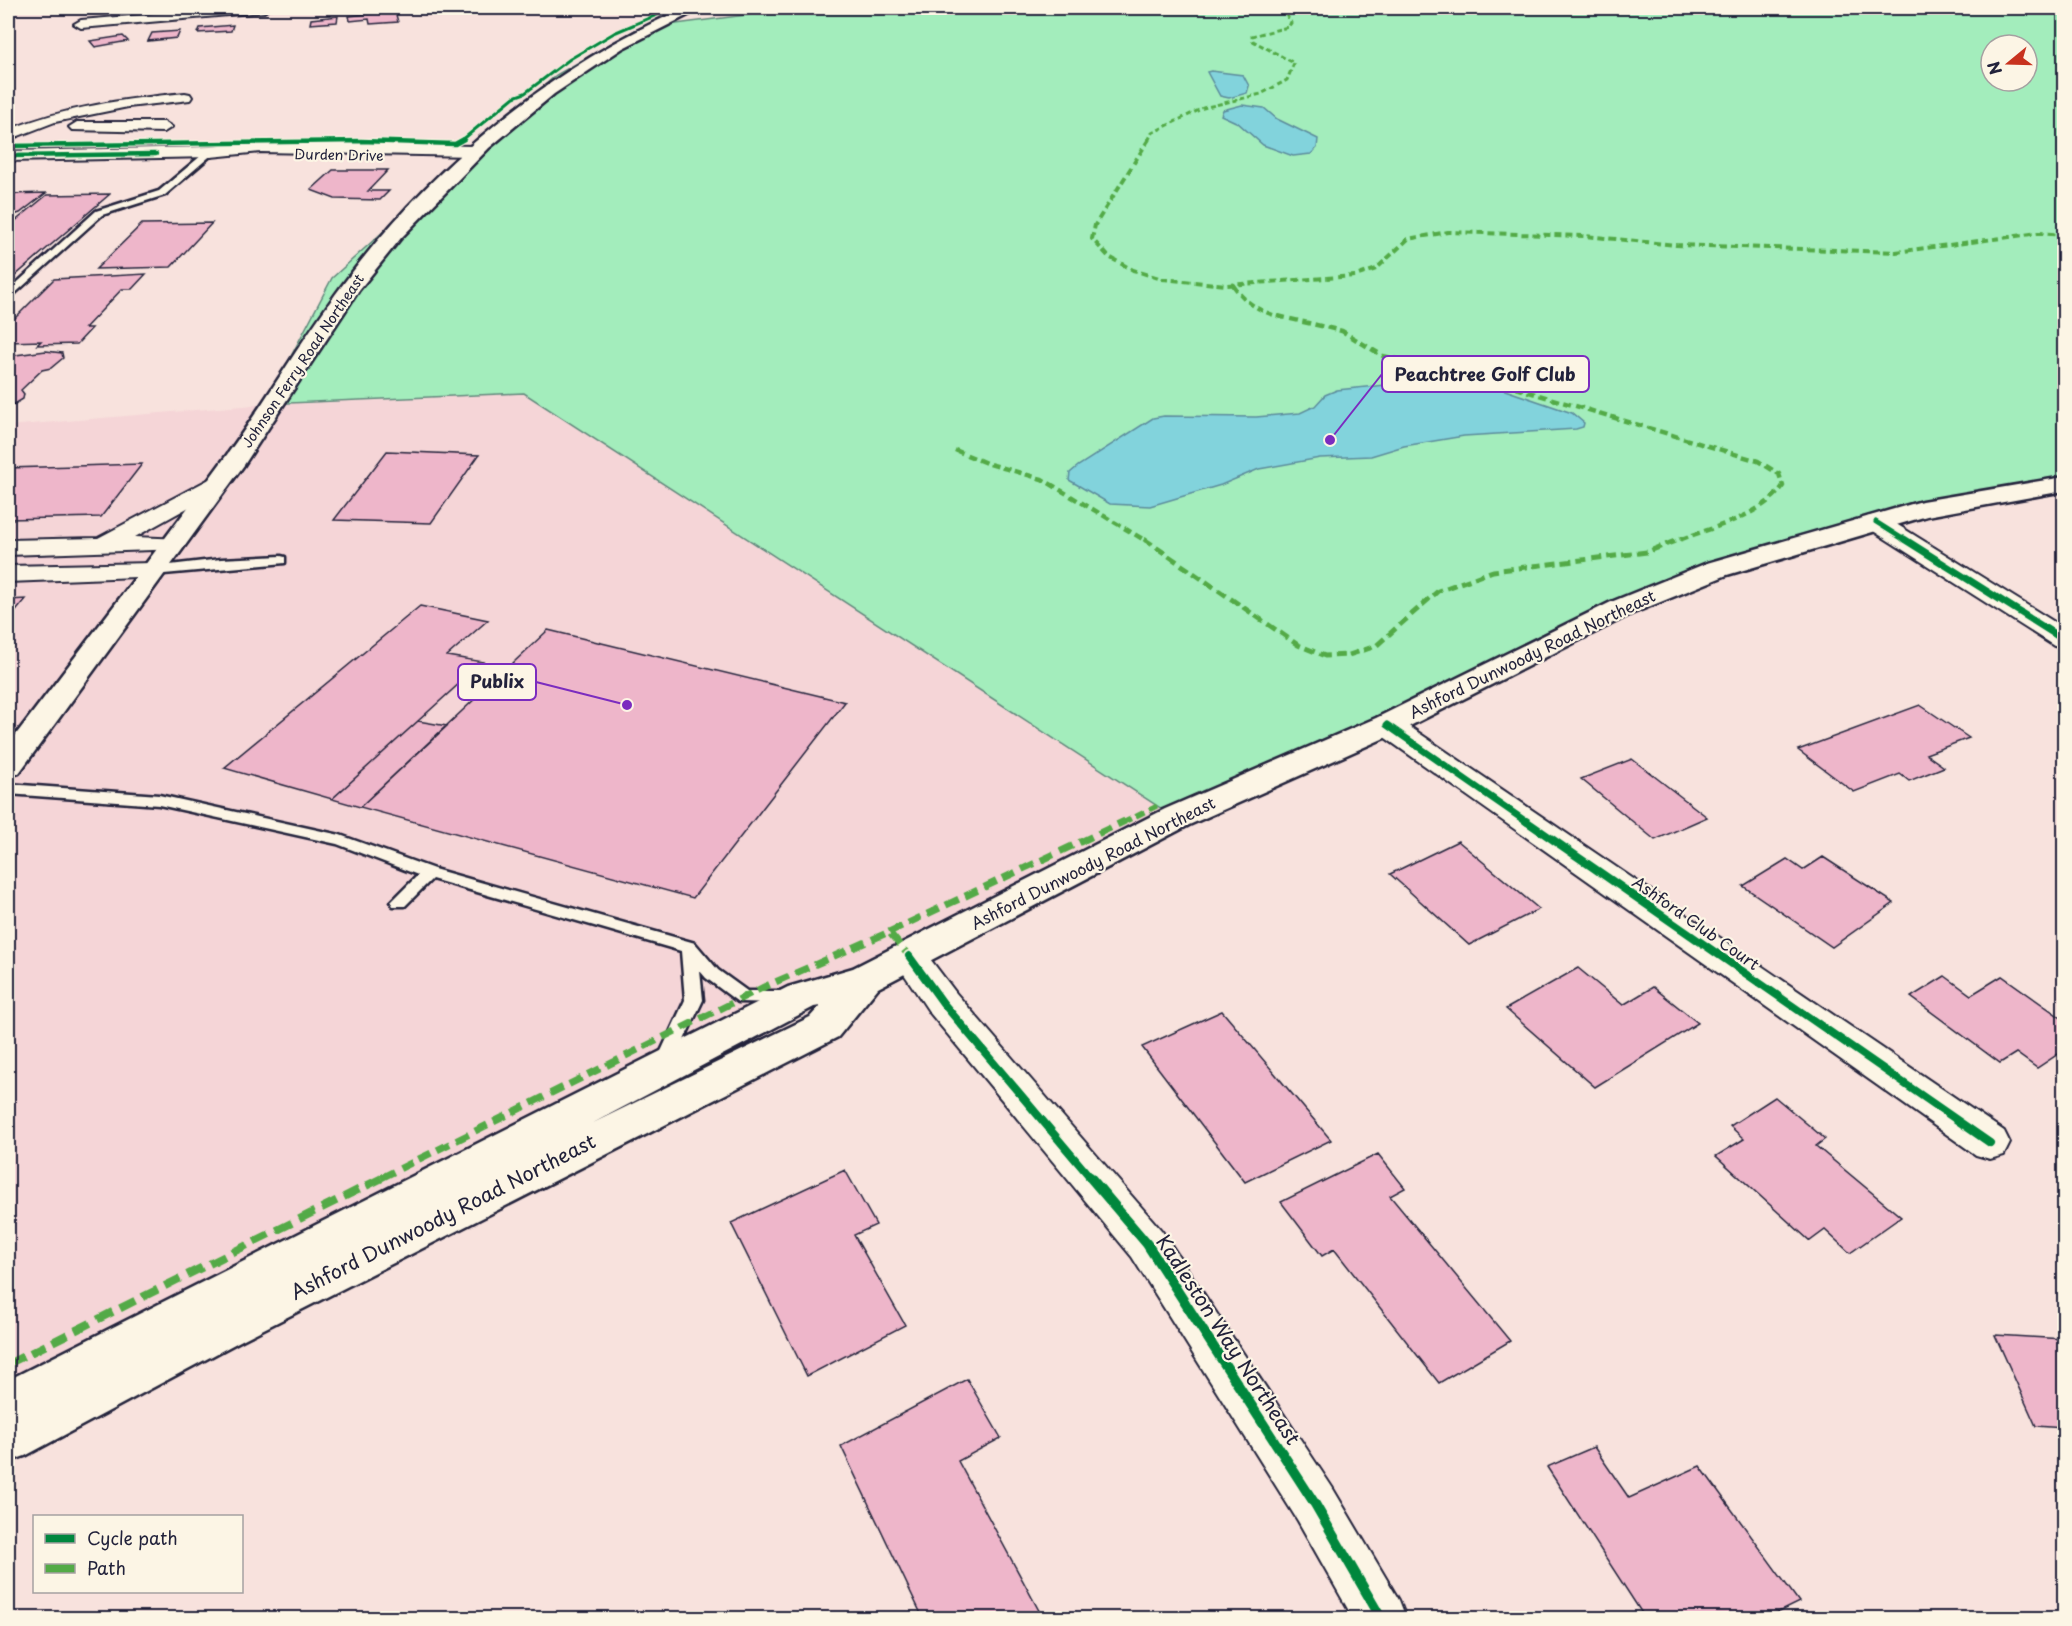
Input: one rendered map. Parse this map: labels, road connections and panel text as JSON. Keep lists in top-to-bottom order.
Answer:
{
  "streets": {
    "main road": ["Johnson Ferry Road Northeast", "Ashford Dunwoody Road Northeast"],
    "street": ["Durden Drive", "Ashford Club Court", "Kadleston Way Northeast"]
  },
  "crossings": [
    ["Durden Drive", "Johnson Ferry Road Northeast"],
    ["Ashford Dunwoody Road Northeast", "Ashford Club Court"],
    ["Ashford Dunwoody Road Northeast", "Kadleston Way Northeast"]
  ],
  "places": ["Peachtree Golf Club", "Publix"],
  "legend": ["Cycle path", "Path"],
  "north": "left"
}
